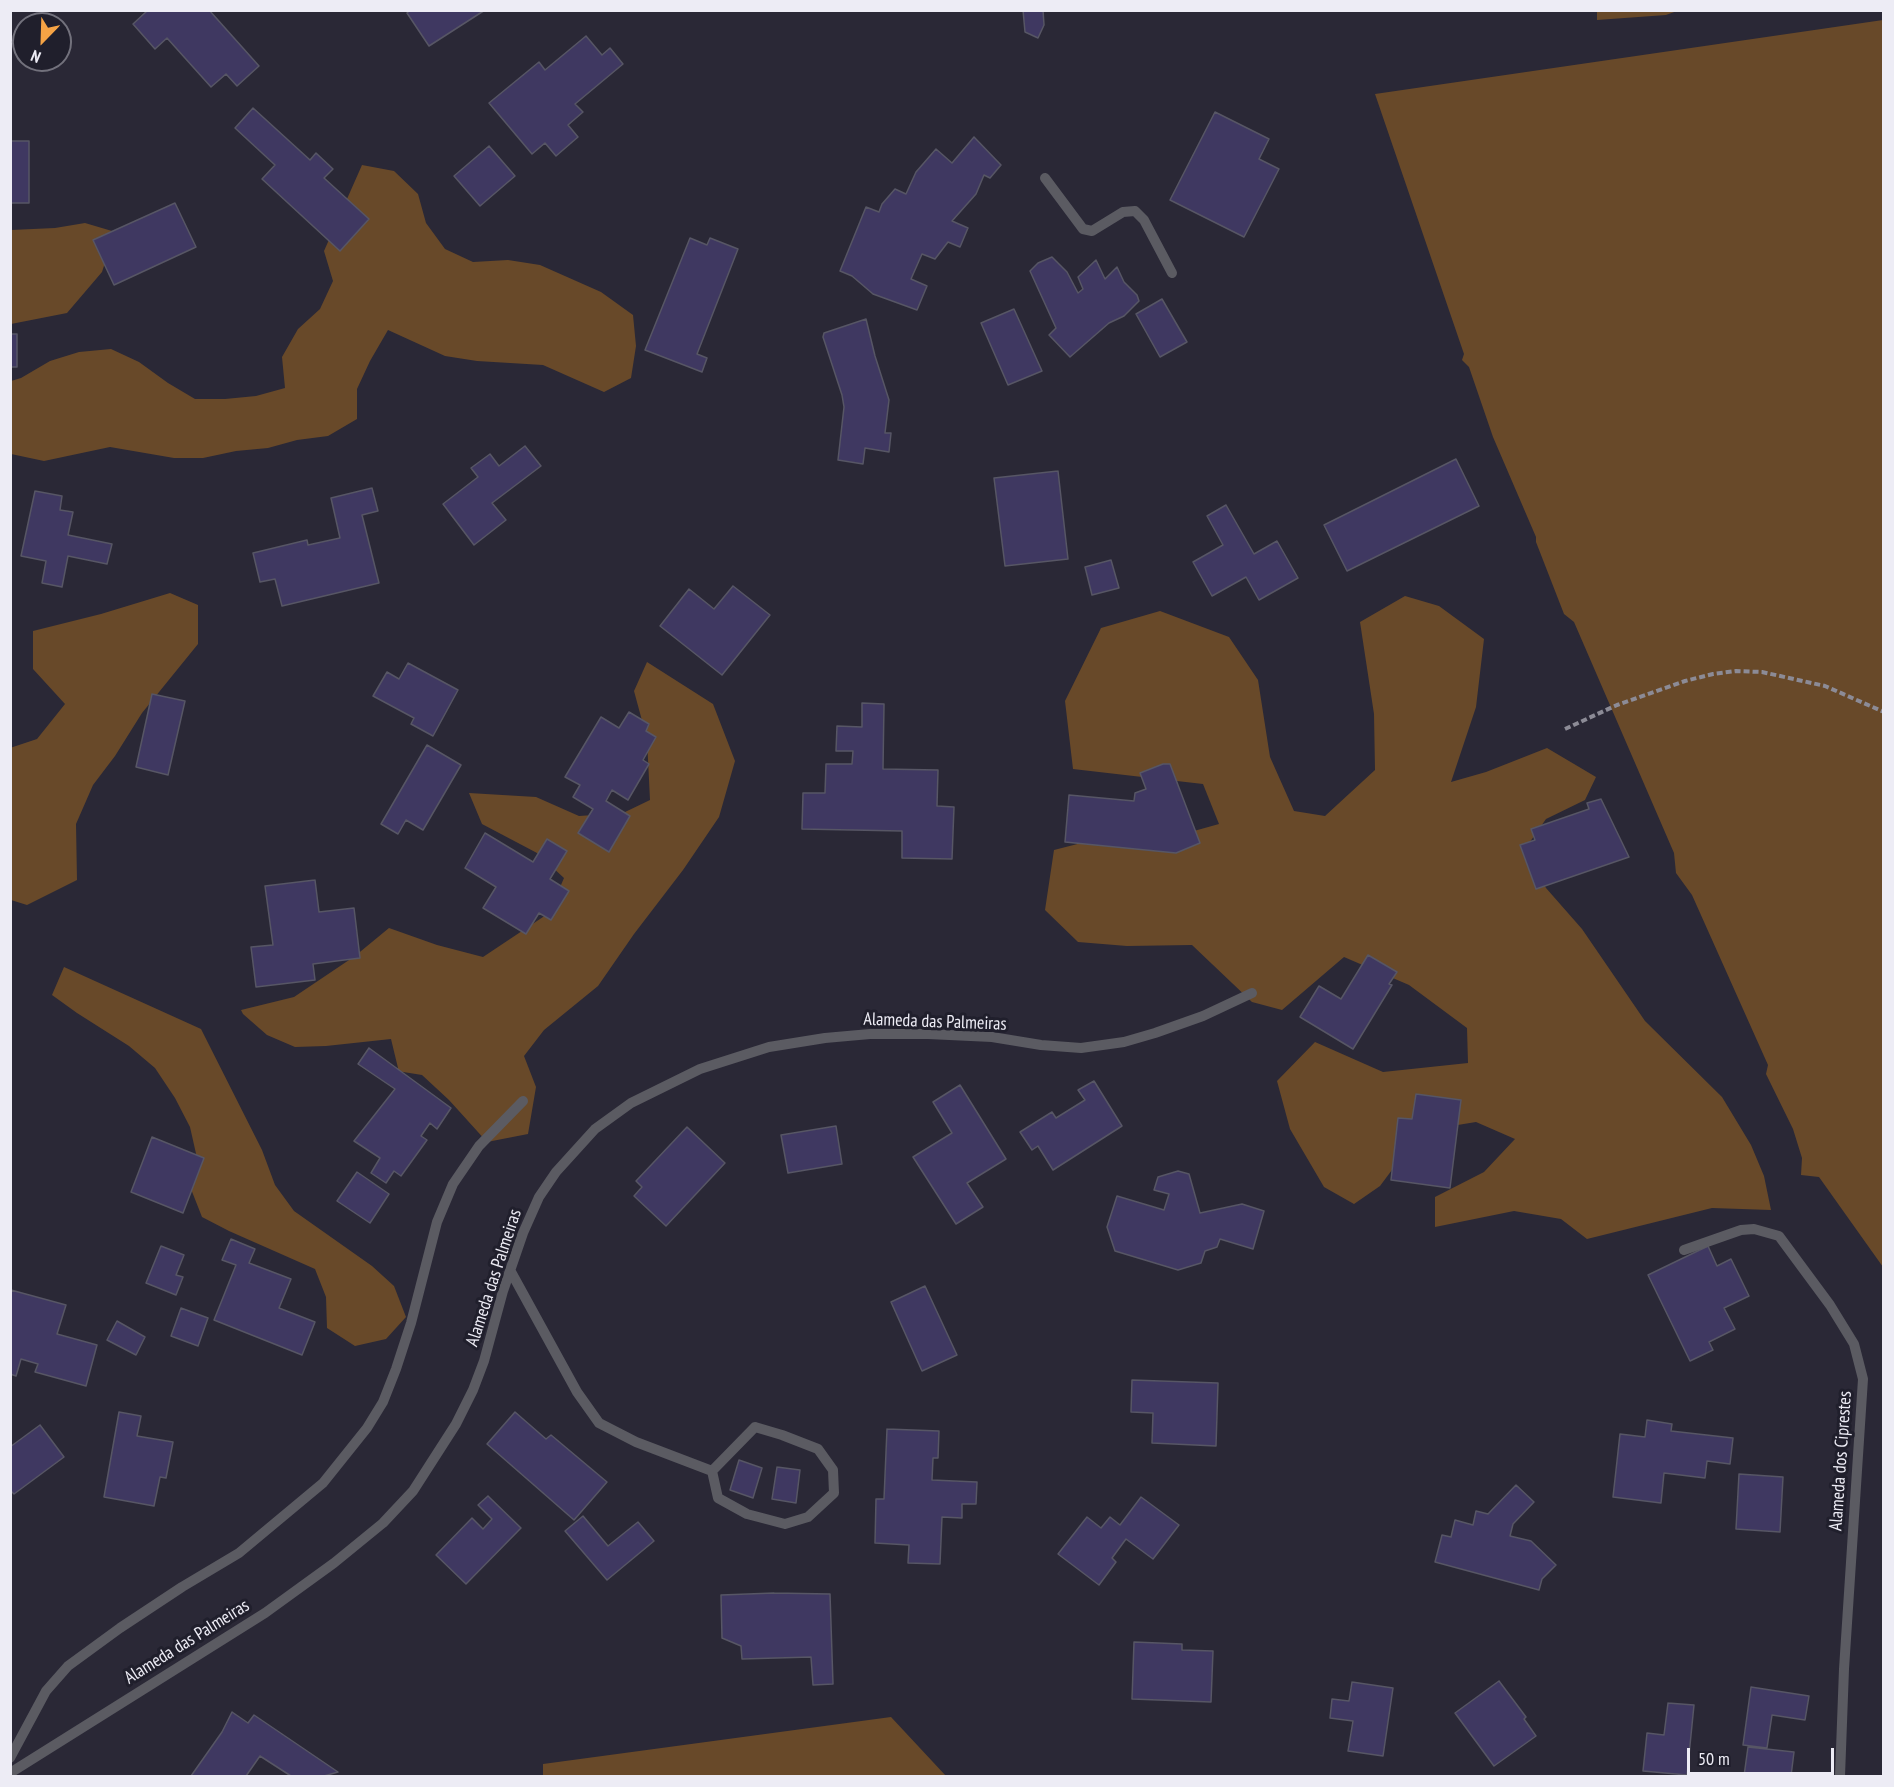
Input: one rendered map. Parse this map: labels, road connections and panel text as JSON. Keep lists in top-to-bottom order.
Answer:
{
  "streets": {
    "lane": ["Alameda das Palmeiras", "Alameda dos Ciprestes"]
  },
  "scale_bar": "50 m",
  "north": "bottom left"
}
